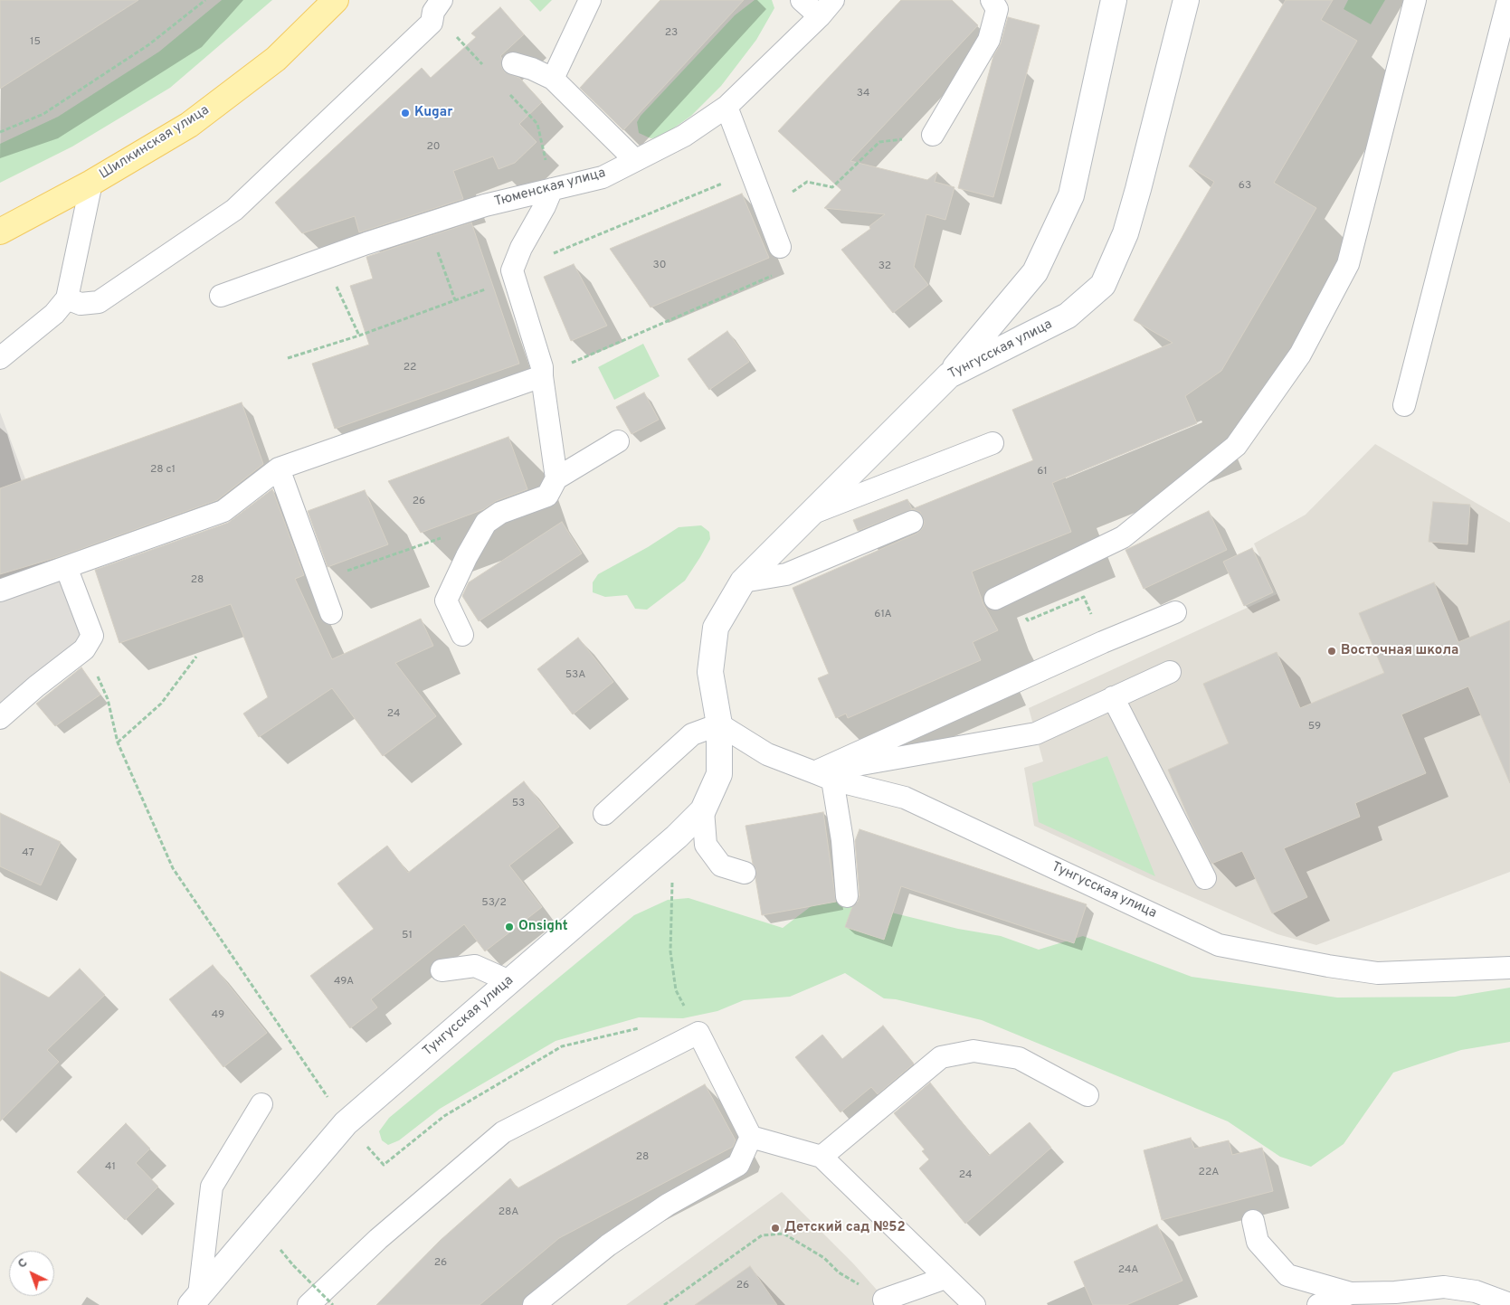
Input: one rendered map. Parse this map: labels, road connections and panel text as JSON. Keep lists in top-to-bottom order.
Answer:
{
  "streets": {
    "main road": ["Шилкинская улица", "Тунгусская улица"],
    "lane": ["Тюменская улица"]
  },
  "places": [
    "Kugar",
    "Восточная школа",
    "Onsight",
    "Детский сад №52"
  ],
  "house_numbers": [
    "23",
    "15",
    "34",
    "20",
    "63",
    "30",
    "32",
    "22",
    "28 с1",
    "61",
    "26",
    "28",
    "61А",
    "53А",
    "24",
    "59",
    "53",
    "47",
    "53/2",
    "51",
    "49А",
    "49",
    "28",
    "41",
    "22А",
    "24",
    "28А",
    "26",
    "24А",
    "26"
  ],
  "north": "top left"
}
